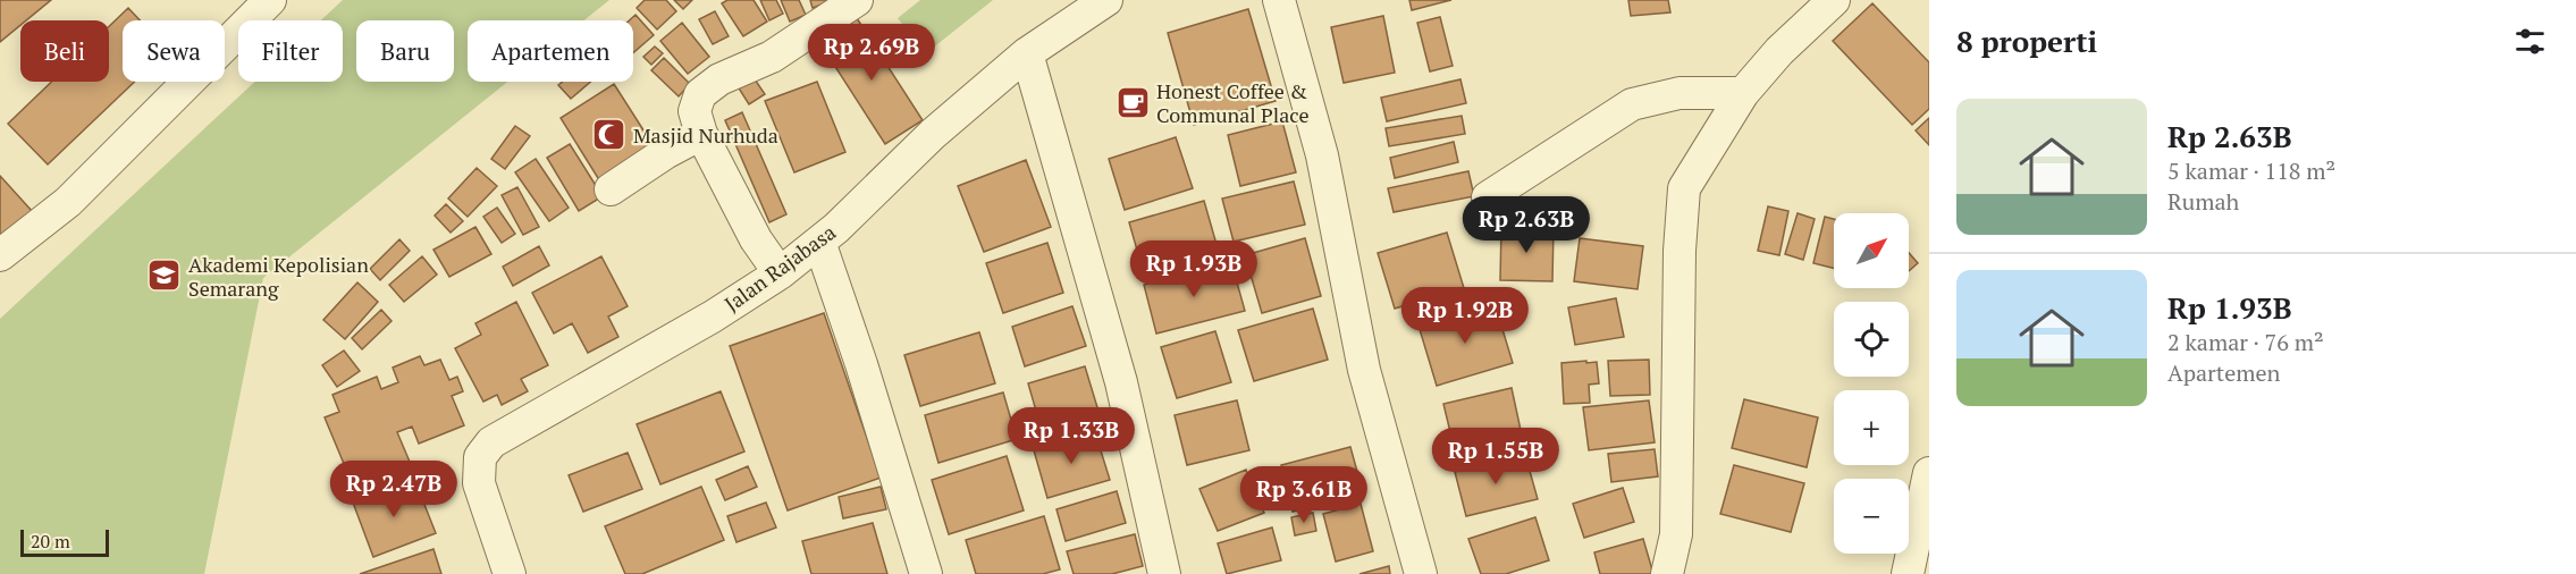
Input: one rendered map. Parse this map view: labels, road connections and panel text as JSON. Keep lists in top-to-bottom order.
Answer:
{
  "streets": {
    "street": ["Jalan Rajabasa"]
  },
  "places": {
    "cafe": ["Honest Coffee & Communal Place"],
    "mosque": ["Masjid Nurhuda"],
    "school or university": ["Akademi Kepolisian Semarang"]
  },
  "scale_bar": "20 m",
  "north": "top right",
  "page": {
    "heading": "8 properti",
    "chip": [
      "Beli",
      "Sewa",
      "Filter",
      "Baru",
      "Apartemen"
    ],
    "price": [
      "Rp 2.69B",
      "Rp 2.63B",
      "Rp 1.93B",
      "Rp 1.92B",
      "Rp 1.33B",
      "Rp 1.55B",
      "Rp 2.47B",
      "Rp 3.61B"
    ],
    "list": [
      {
        "name": "Rp 2.63B",
        "note": "5 kamar · 118 m² · Rumah"
      },
      {
        "name": "Rp 1.93B",
        "note": "2 kamar · 76 m² · Apartemen"
      }
    ],
    "map_buttons": ["+", "−"],
    "scale": "20 m"
  }
}
